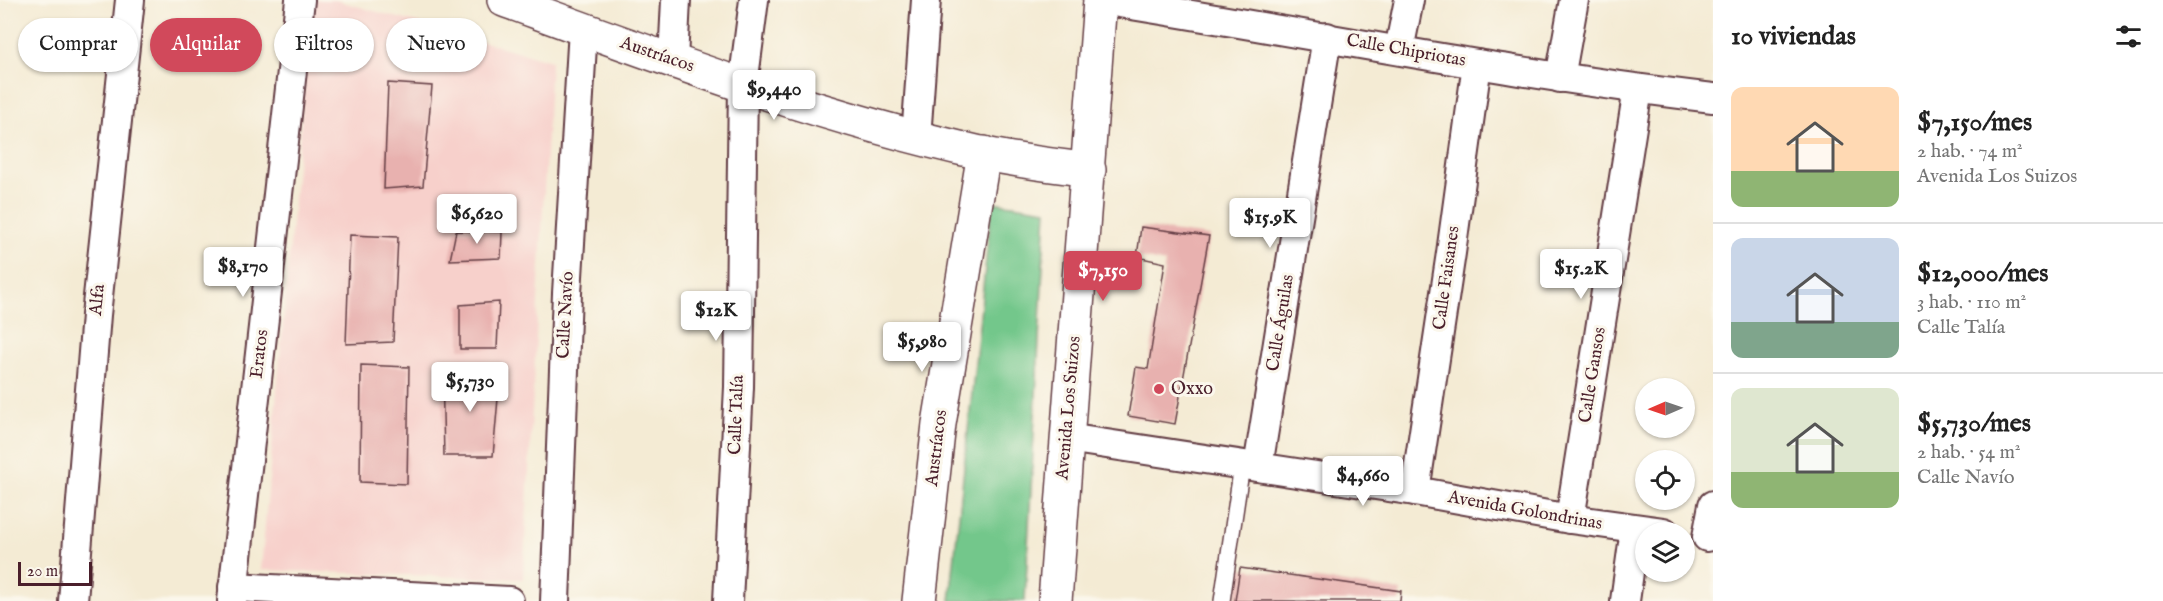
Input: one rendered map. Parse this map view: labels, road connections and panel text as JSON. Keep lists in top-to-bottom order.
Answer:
{
  "streets": {
    "street": [
      "Calle Chipriotas",
      "Austríacos",
      "Calle Faisanes",
      "Alfa",
      "Calle Navío",
      "Calle Águilas",
      "Eratos",
      "Calle Gansos",
      "Avenida Los Suizos",
      "Calle Talía",
      "Avenida Golondrinas"
    ]
  },
  "crossings": [
    ["Calle Chipriotas", "Calle Faisanes"],
    ["Calle Chipriotas", "Calle Águilas"],
    ["Calle Chipriotas", "Calle Gansos"],
    ["Calle Chipriotas", "Avenida Los Suizos"],
    ["Austríacos", "Calle Navío"],
    ["Austríacos", "Avenida Los Suizos"],
    ["Austríacos", "Calle Talía"],
    ["Calle Faisanes", "Avenida Golondrinas"],
    ["Calle Águilas", "Avenida Golondrinas"],
    ["Calle Gansos", "Avenida Golondrinas"],
    ["Avenida Los Suizos", "Avenida Golondrinas"]
  ],
  "places": ["Oxxo"],
  "scale_bar": "20 m",
  "north": "left",
  "page": {
    "heading": "10 viviendas",
    "chip": [
      "Comprar",
      "Alquilar",
      "Filtros",
      "Nuevo"
    ],
    "price": [
      "$9,440",
      "$6,620",
      "$15.9K",
      "$8,170",
      "$15.2K",
      "$7,150",
      "$12K",
      "$5,980",
      "$5,730",
      "$4,660"
    ],
    "list": [
      {
        "name": "$7,150/mes",
        "note": "2 hab. · 74 m² · Avenida Los Suizos"
      },
      {
        "name": "$12,000/mes",
        "note": "3 hab. · 110 m² · Calle Talía"
      },
      {
        "name": "$5,730/mes",
        "note": "2 hab. · 54 m² · Calle Navío"
      }
    ],
    "scale": "20 m"
  }
}
